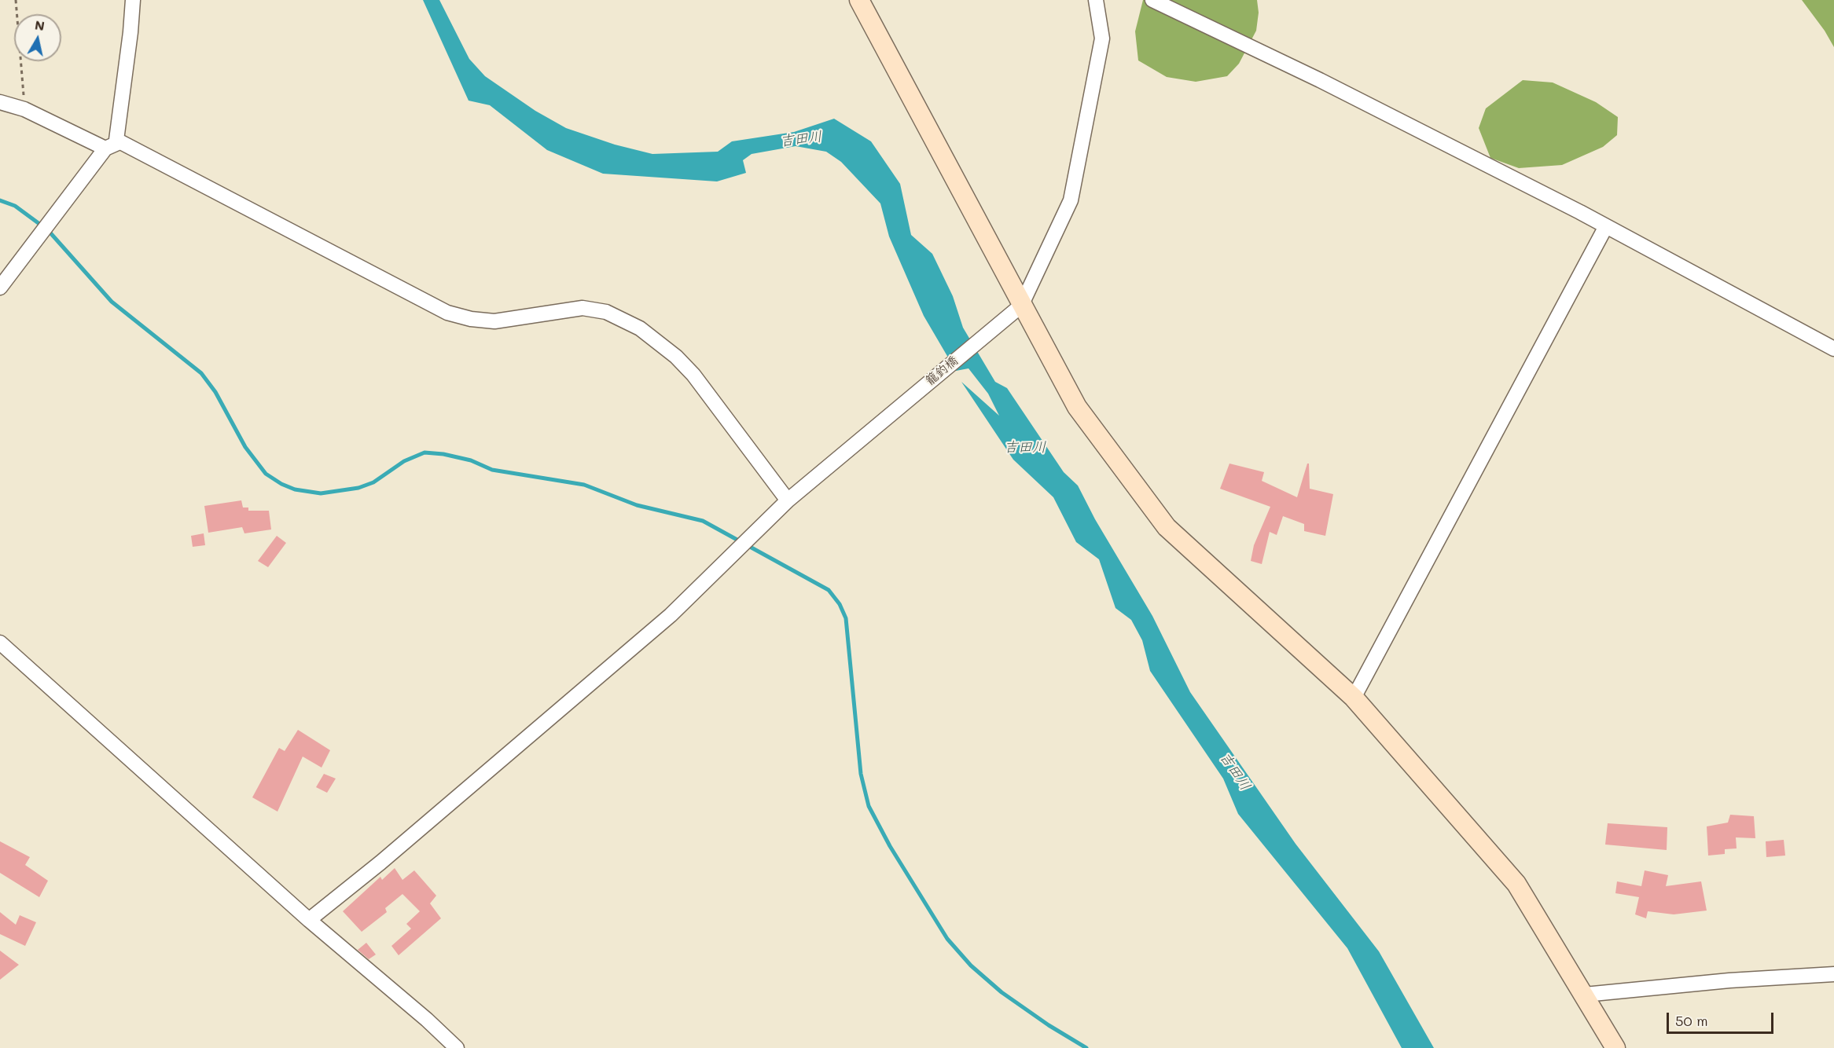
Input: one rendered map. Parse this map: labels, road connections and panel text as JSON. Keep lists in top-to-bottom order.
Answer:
{
  "streets": {
    "street": ["籠釣橋"]
  },
  "water": ["吉田川"],
  "scale_bar": "50 m",
  "north": "top"
}
